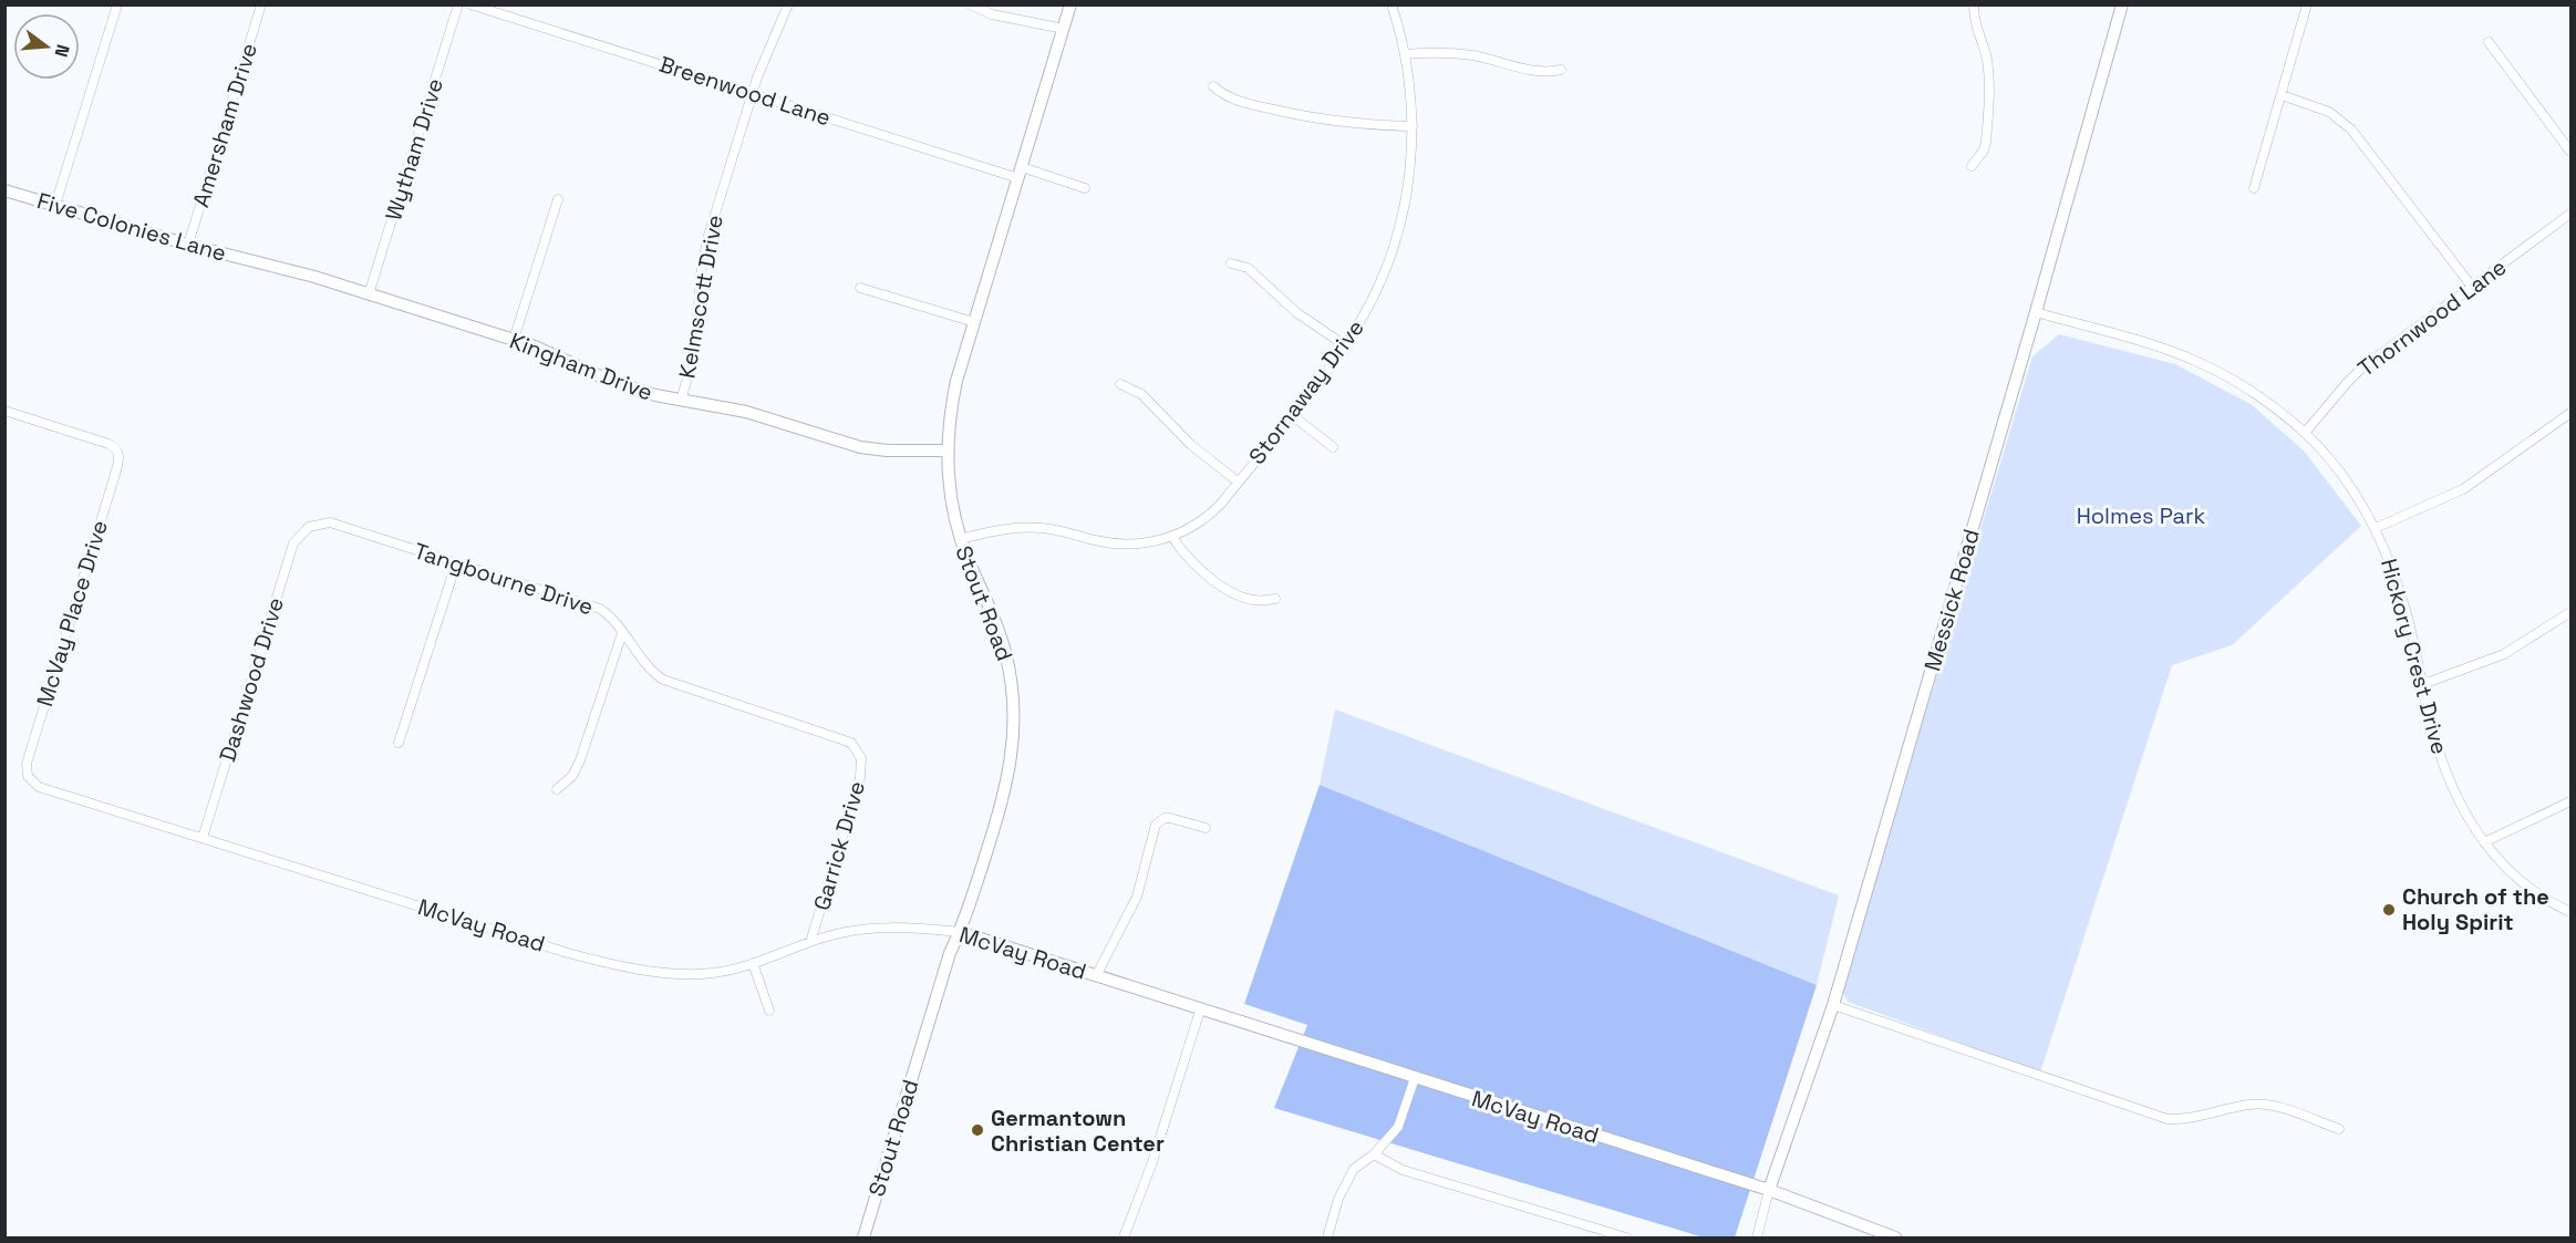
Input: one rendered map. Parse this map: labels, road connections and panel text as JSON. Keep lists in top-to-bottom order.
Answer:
{
  "streets": {
    "street": [
      "Breenwood Lane",
      "Amersham Drive",
      "Wytham Drive",
      "Five Colonies Lane",
      "Kelmscott Drive",
      "Thornwood Lane",
      "Kingham Drive",
      "Stornaway Drive",
      "Tangbourne Drive",
      "Messick Road",
      "Stout Road",
      "McVay Place Drive",
      "Hickory Crest Drive",
      "Dashwood Drive",
      "Garrick Drive",
      "McVay Road"
    ]
  },
  "crossings": [
    ["Breenwood Lane", "Kelmscott Drive"],
    ["Breenwood Lane", "Stout Road"],
    ["Amersham Drive", "Five Colonies Lane"],
    ["Wytham Drive", "Kingham Drive"],
    ["Five Colonies Lane", "Kingham Drive"],
    ["Kelmscott Drive", "Kingham Drive"],
    ["Thornwood Lane", "Hickory Crest Drive"],
    ["Kingham Drive", "Stout Road"],
    ["Stornaway Drive", "Stout Road"],
    ["Tangbourne Drive", "Dashwood Drive"],
    ["Tangbourne Drive", "Garrick Drive"],
    ["Messick Road", "Hickory Crest Drive"],
    ["Messick Road", "McVay Road"],
    ["Stout Road", "McVay Road"],
    ["McVay Place Drive", "McVay Road"],
    ["Dashwood Drive", "McVay Road"],
    ["Garrick Drive", "McVay Road"]
  ],
  "parks": ["Holmes Park"],
  "places": ["Church of the Holy Spirit", "Germantown Christian Center"],
  "north": "right"
}
